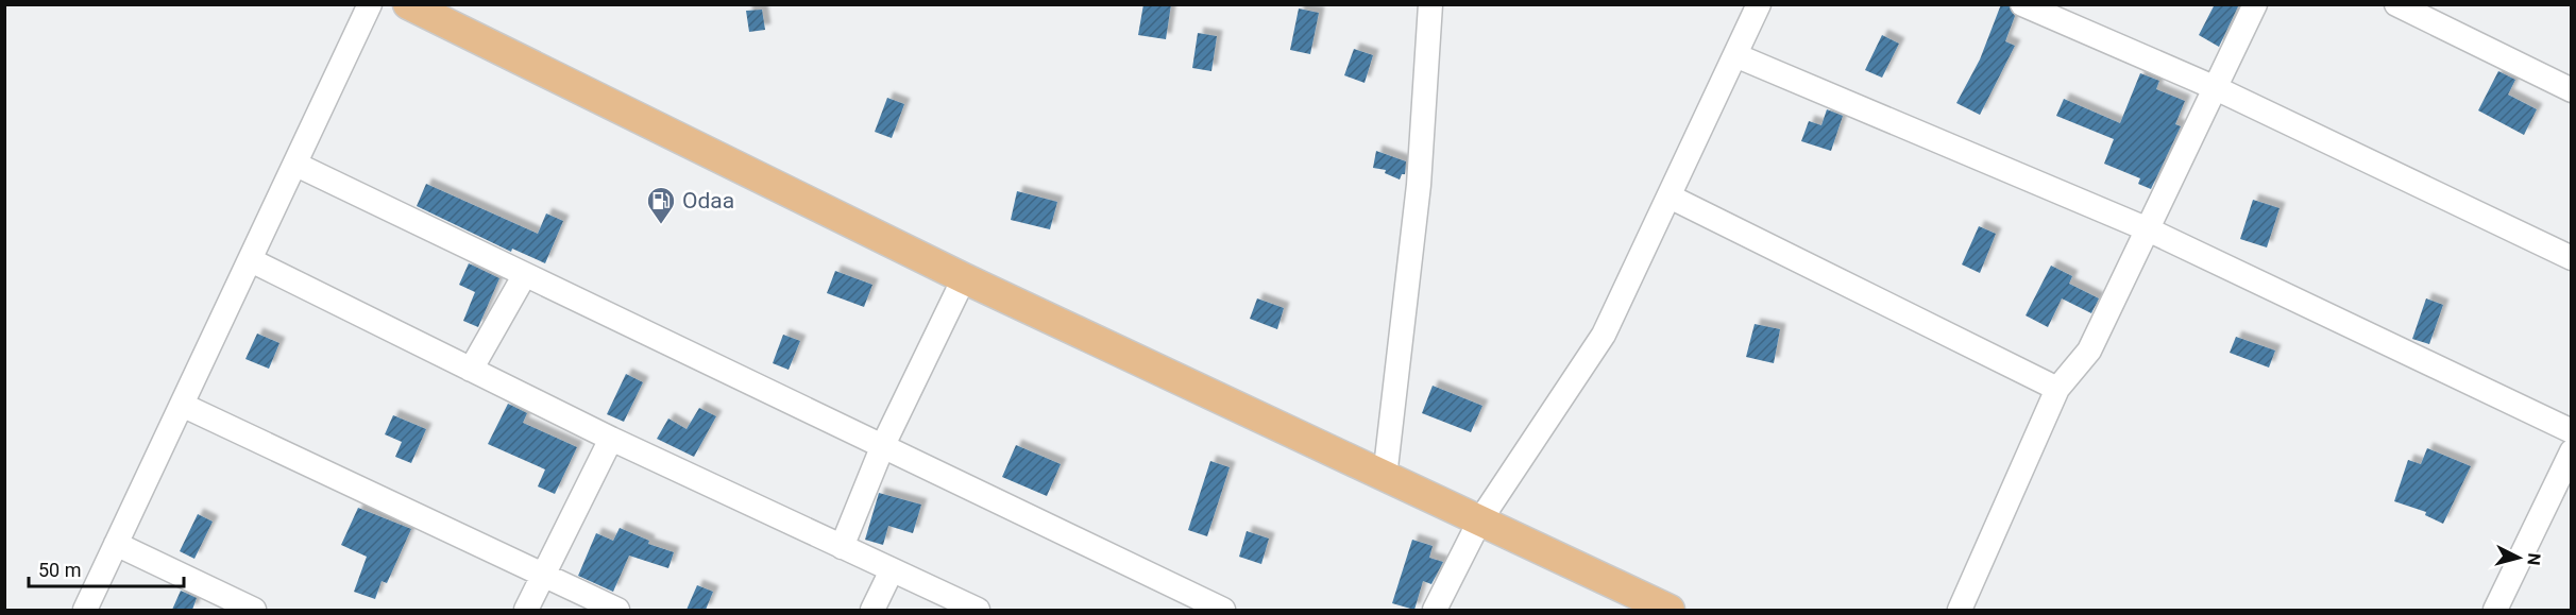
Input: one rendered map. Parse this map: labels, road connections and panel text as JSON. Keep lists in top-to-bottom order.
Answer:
{
  "places": {
    "fuel station": ["Odaa"]
  },
  "scale_bar": "50 m",
  "north": "right"
}
